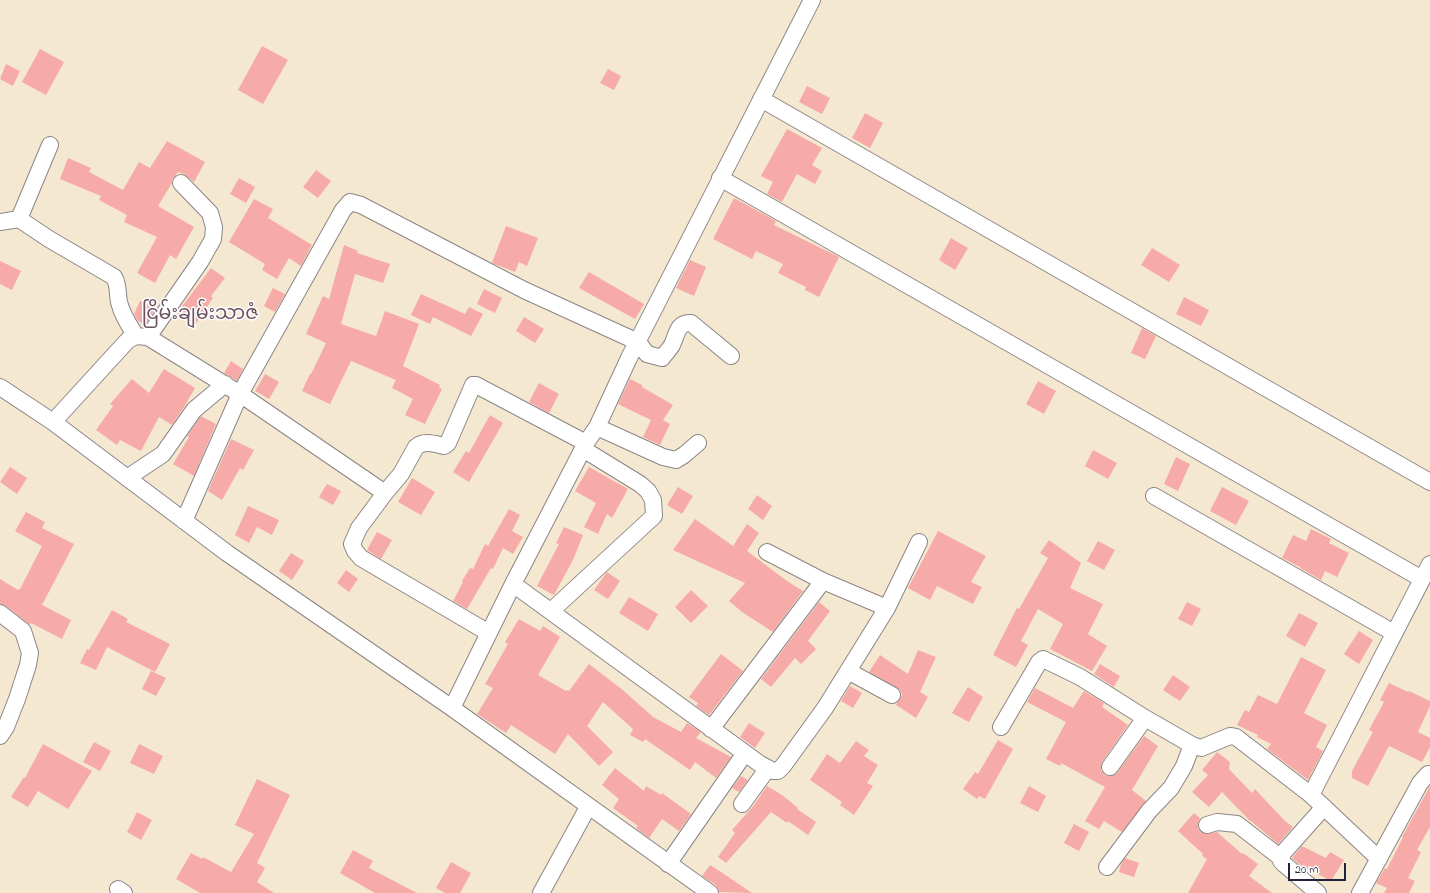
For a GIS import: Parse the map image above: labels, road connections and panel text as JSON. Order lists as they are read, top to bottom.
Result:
{
  "districts": ["ငြိမ်းချမ်းသာဇံ"],
  "scale_bar": "20 m"
}
